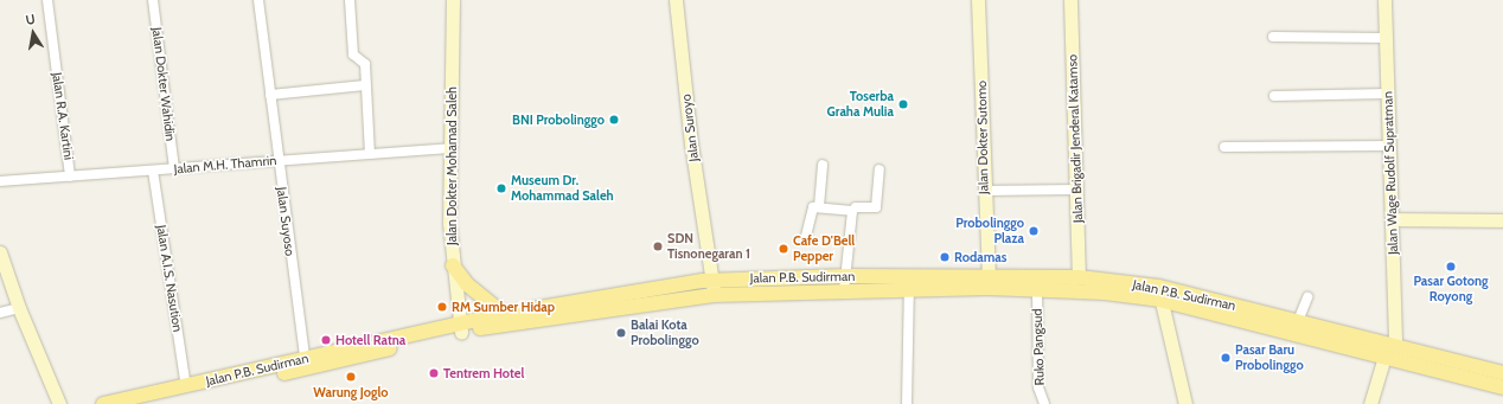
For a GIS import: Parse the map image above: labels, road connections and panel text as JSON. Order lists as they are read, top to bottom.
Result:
{
  "streets": {
    "main road": [
      "Jalan Suroyo",
      "Jalan Dokter Sutomo",
      "Jalan Brigadir Jenderal Katamso",
      "Jalan Dokter Mohamad Saleh",
      "Jalan Wage Rudolf Supratman",
      "Jalan P.B. Sudirman"
    ],
    "street": [
      "Jalan Dokter Wahidin",
      "Jalan R.A. Kartini",
      "Jalan M.H. Thamrin",
      "Jalan Suyoso",
      "Jalan A.I.S. Nasution",
      "Ruko Pangsud"
    ]
  },
  "crossings": [
    ["Jalan Dokter Wahidin", "Jalan M.H. Thamrin"],
    ["Jalan R.A. Kartini", "Jalan M.H. Thamrin"],
    ["Jalan Suroyo", "Jalan P.B. Sudirman"],
    ["Jalan Dokter Sutomo", "Jalan P.B. Sudirman"],
    ["Jalan Brigadir Jenderal Katamso", "Jalan P.B. Sudirman"],
    ["Jalan M.H. Thamrin", "Jalan Dokter Mohamad Saleh"],
    ["Jalan M.H. Thamrin", "Jalan Suyoso"],
    ["Jalan M.H. Thamrin", "Jalan A.I.S. Nasution"],
    ["Jalan Dokter Mohamad Saleh", "Jalan P.B. Sudirman"],
    ["Jalan Wage Rudolf Supratman", "Jalan P.B. Sudirman"],
    ["Jalan Suyoso", "Jalan P.B. Sudirman"],
    ["Jalan P.B. Sudirman", "Jalan A.I.S. Nasution"],
    ["Jalan P.B. Sudirman", "Ruko Pangsud"]
  ],
  "places": [
    "Toserba Graha Mulia",
    "BNI Probolinggo",
    "Museum Dr. Mohammad Saleh",
    "Probolinggo Plaza",
    "SDN Tisnonegaran 1",
    "Cafe D'Bell Pepper",
    "Rodamas",
    "Pasar Gotong Royong",
    "RM Sumber Hidap",
    "Balai Kota Probolinggo",
    "Hotell Ratna",
    "Pasar Baru Probolinggo",
    "Tentrem Hotel",
    "Warung Joglo"
  ],
  "north": "top"
}
